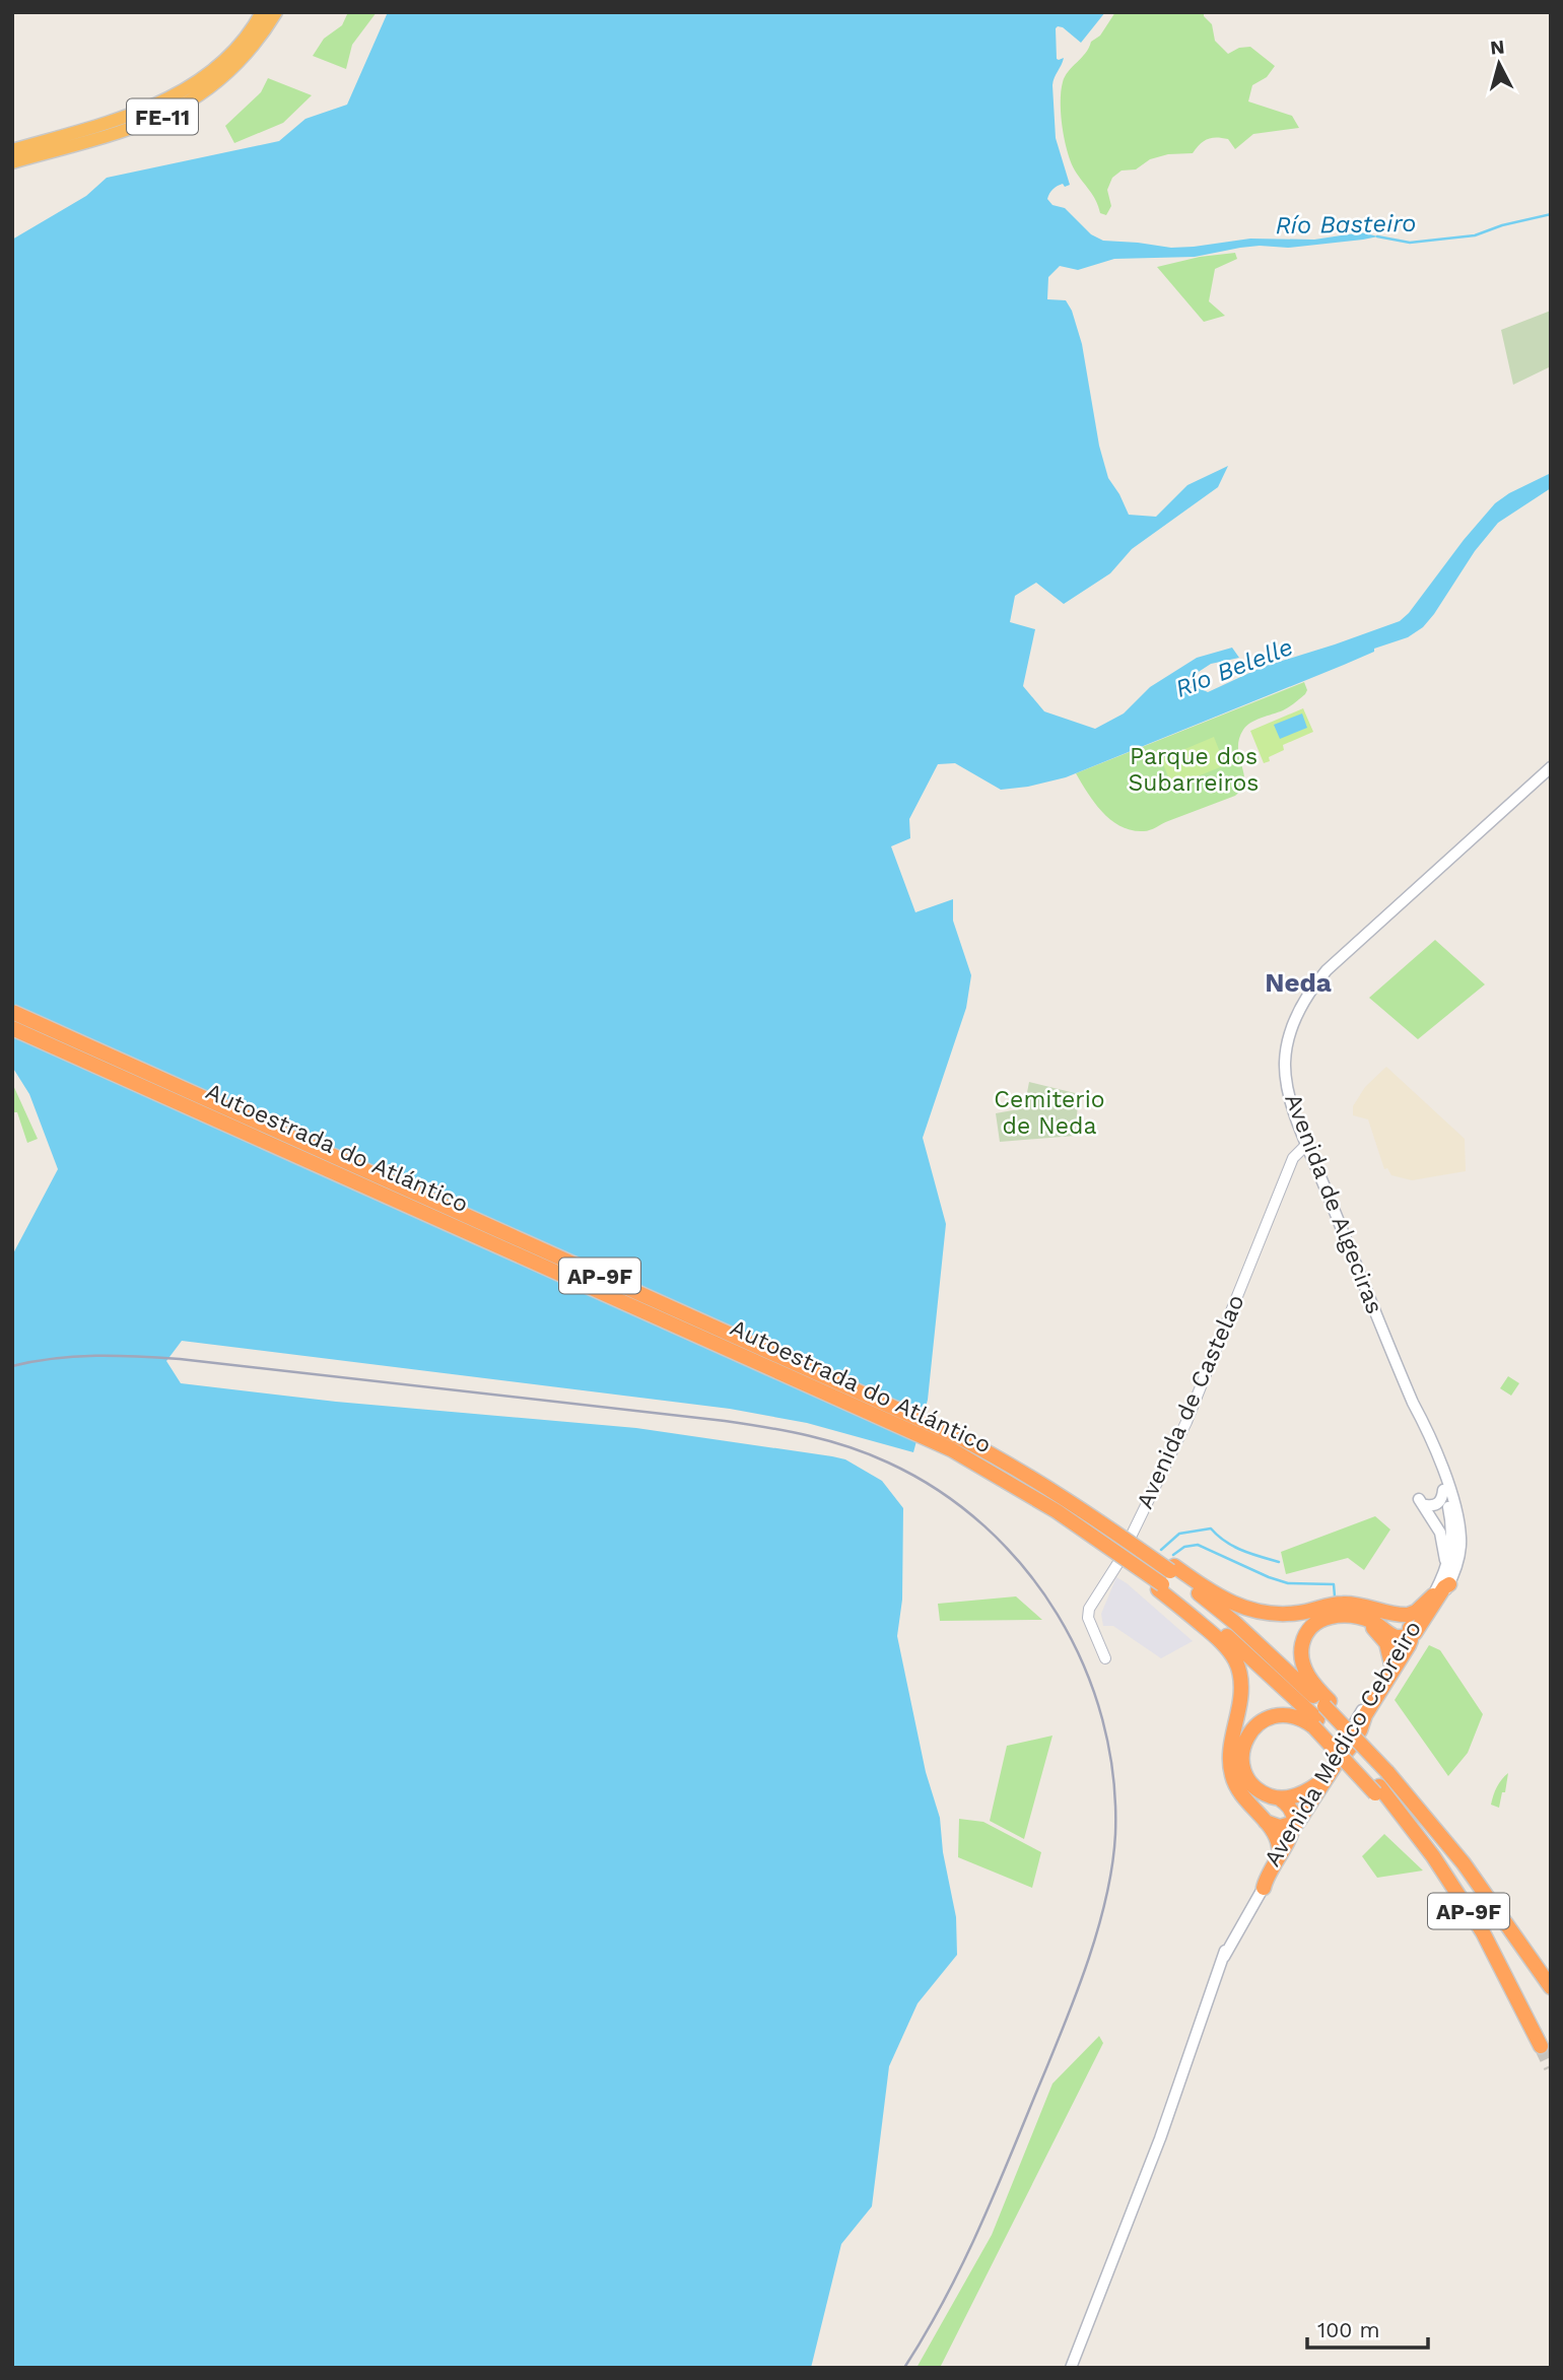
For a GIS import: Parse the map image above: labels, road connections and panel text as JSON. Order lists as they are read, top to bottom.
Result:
{
  "streets": {
    "highway": ["FE-11", "Autoestrada do Atlántico", "AP-9F"],
    "main road": ["Avenida de Algeciras", "Avenida Médico Cebreiro"],
    "street": ["Avenida de Castelao"]
  },
  "crossings": [
    ["Autoestrada do Atlántico", "AP-9F"],
    ["Avenida de Algeciras", "Avenida de Castelao"],
    ["Avenida de Algeciras", "Avenida Médico Cebreiro"]
  ],
  "districts": ["Neda"],
  "water": ["Río Basteiro", "Río Belelle"],
  "parks": ["Parque dos Subarreiros", "Cemiterio de Neda"],
  "scale_bar": "100 m",
  "north": "top"
}
